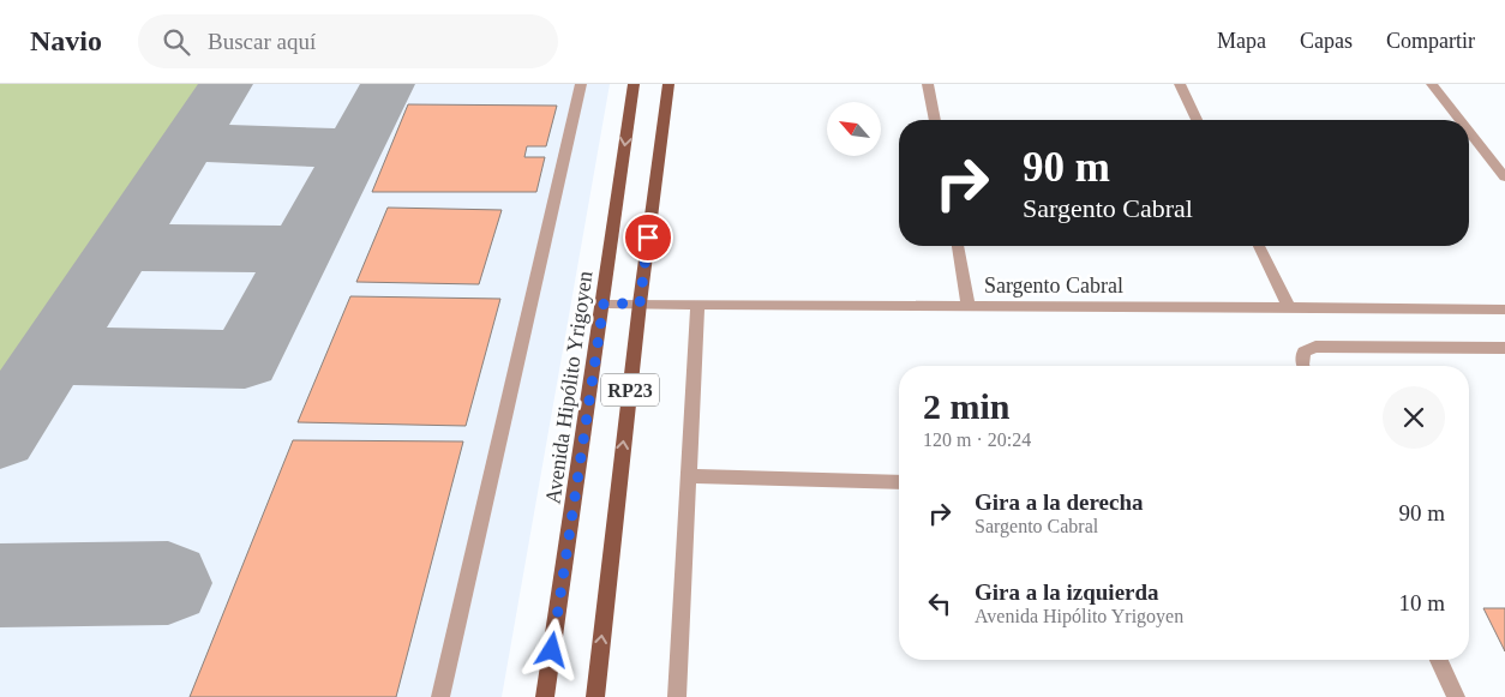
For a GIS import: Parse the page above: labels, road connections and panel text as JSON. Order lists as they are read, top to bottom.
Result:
{
  "streets": {
    "main road": ["Avenida Hipólito Yrigoyen", "RP23"],
    "street": ["Sargento Cabral"]
  },
  "crossings": [
    ["Sargento Cabral", "Avenida Hipólito Yrigoyen"],
    ["Sargento Cabral", "RP23"]
  ],
  "north": "top left",
  "page": {
    "header": "Navio",
    "search": "Buscar aquí",
    "nav": ["Mapa", "Capas", "Compartir"],
    "turn": ["90 m", "Sargento Cabral"],
    "heading": ["2 min", "120 m · 20:24"],
    "list": [
      {
        "name": "Gira a la derecha",
        "note": "Sargento Cabral",
        "value": "90 m"
      },
      {
        "name": "Gira a la izquierda",
        "note": "Avenida Hipólito Yrigoyen",
        "value": "10 m"
      }
    ]
  }
}
